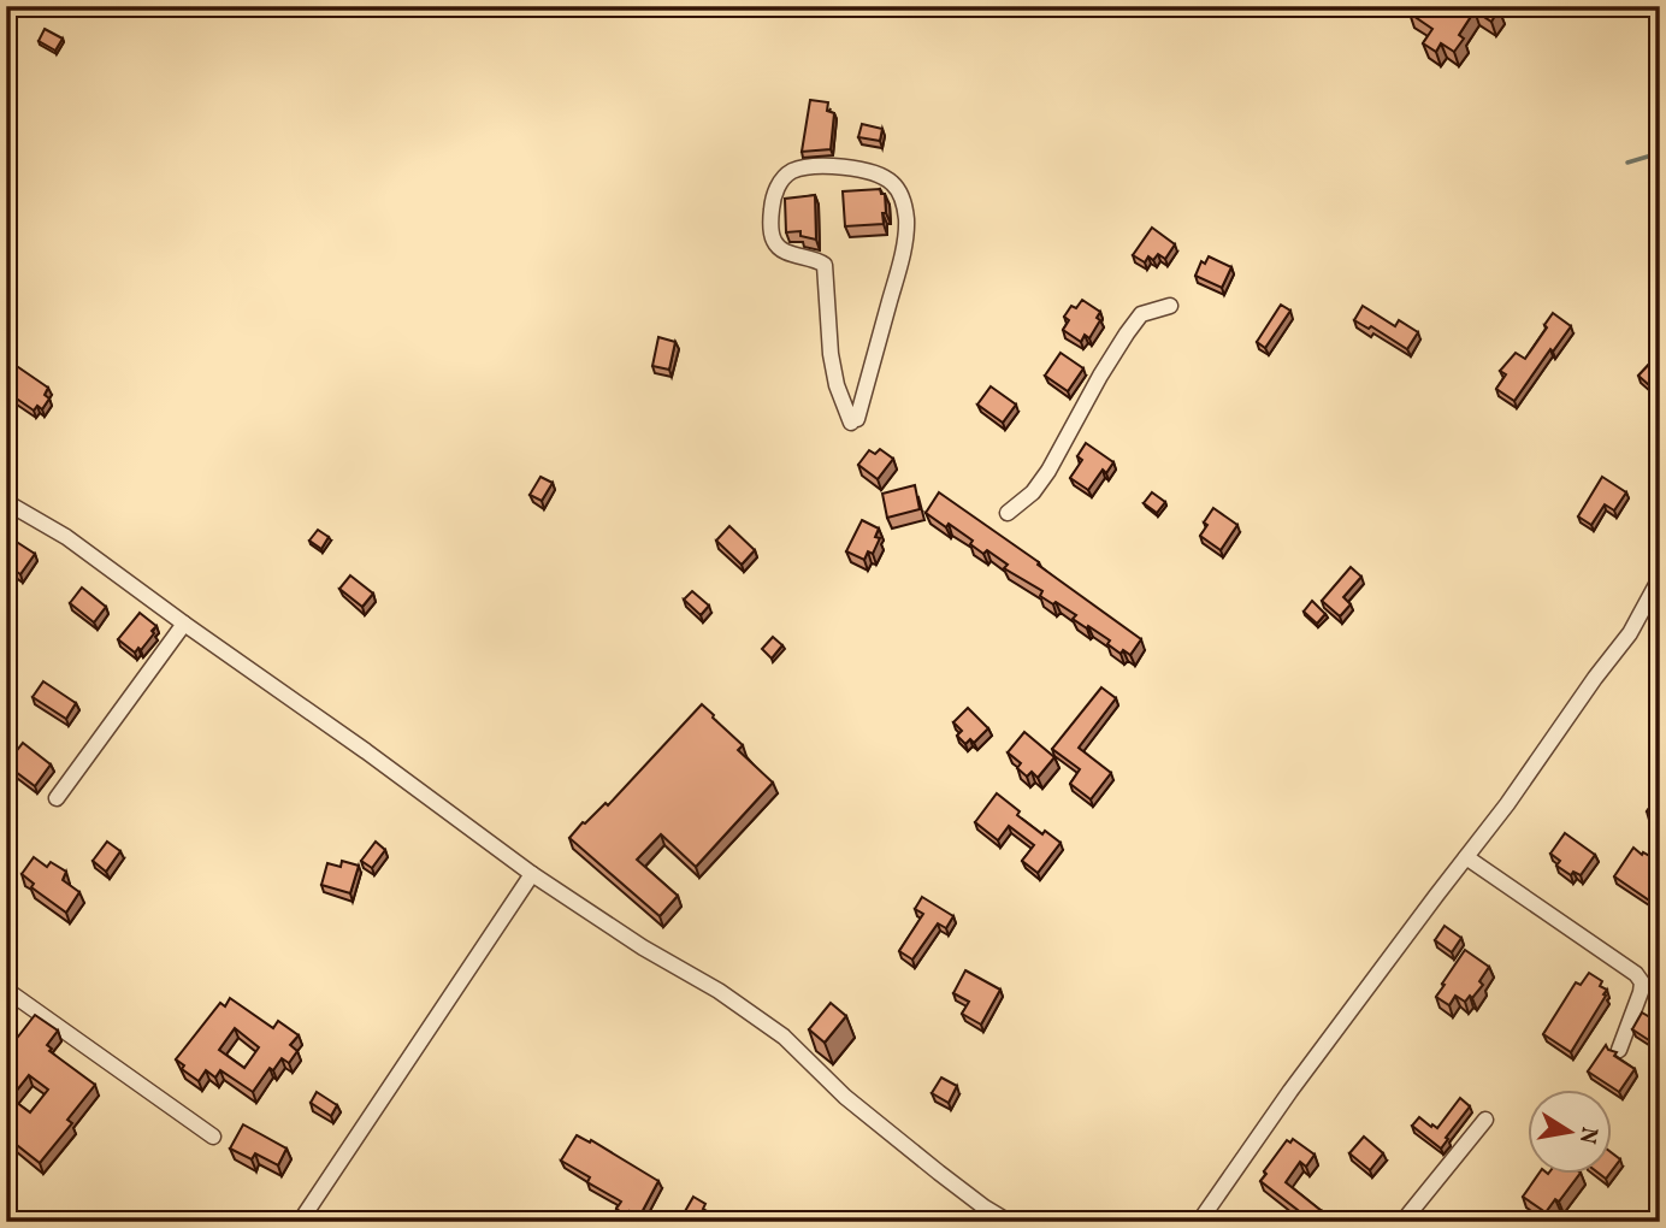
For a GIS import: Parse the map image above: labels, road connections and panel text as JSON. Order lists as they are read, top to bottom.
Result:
{
  "north": "right"
}
